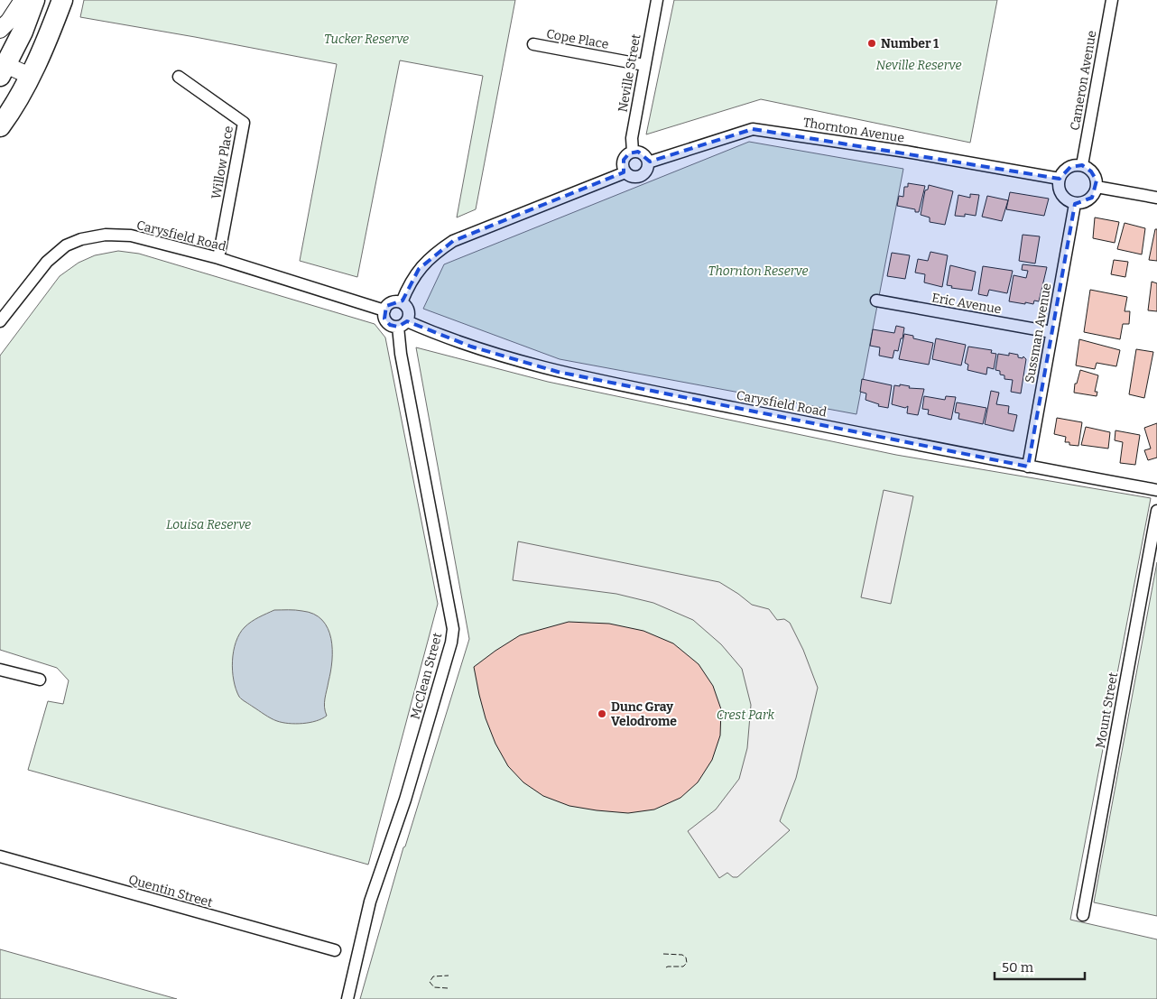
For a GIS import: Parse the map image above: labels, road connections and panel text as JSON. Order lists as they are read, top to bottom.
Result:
{
  "streets": {
    "street": [
      "Cope Place",
      "Neville Street",
      "Cameron Avenue",
      "Thornton Avenue",
      "Willow Place",
      "Carysfield Road",
      "Eric Avenue",
      "Sussman Avenue",
      "McClean Street",
      "Mount Street",
      "Quentin Street"
    ]
  },
  "crossings": [
    ["Cope Place", "Neville Street"],
    ["Neville Street", "Thornton Avenue"],
    ["Cameron Avenue", "Thornton Avenue"],
    ["Cameron Avenue", "Sussman Avenue"],
    ["Thornton Avenue", "Carysfield Road"],
    ["Thornton Avenue", "Sussman Avenue"],
    ["Thornton Avenue", "McClean Street"],
    ["Willow Place", "Carysfield Road"],
    ["Carysfield Road", "Sussman Avenue"],
    ["Carysfield Road", "McClean Street"],
    ["Eric Avenue", "Sussman Avenue"]
  ],
  "parks": [
    "Tucker Reserve",
    "Neville Reserve",
    "Thornton Reserve",
    "Louisa Reserve",
    "Crest Park"
  ],
  "places": ["Number 1", "Dunc Gray Velodrome"],
  "scale_bar": "50 m"
}
